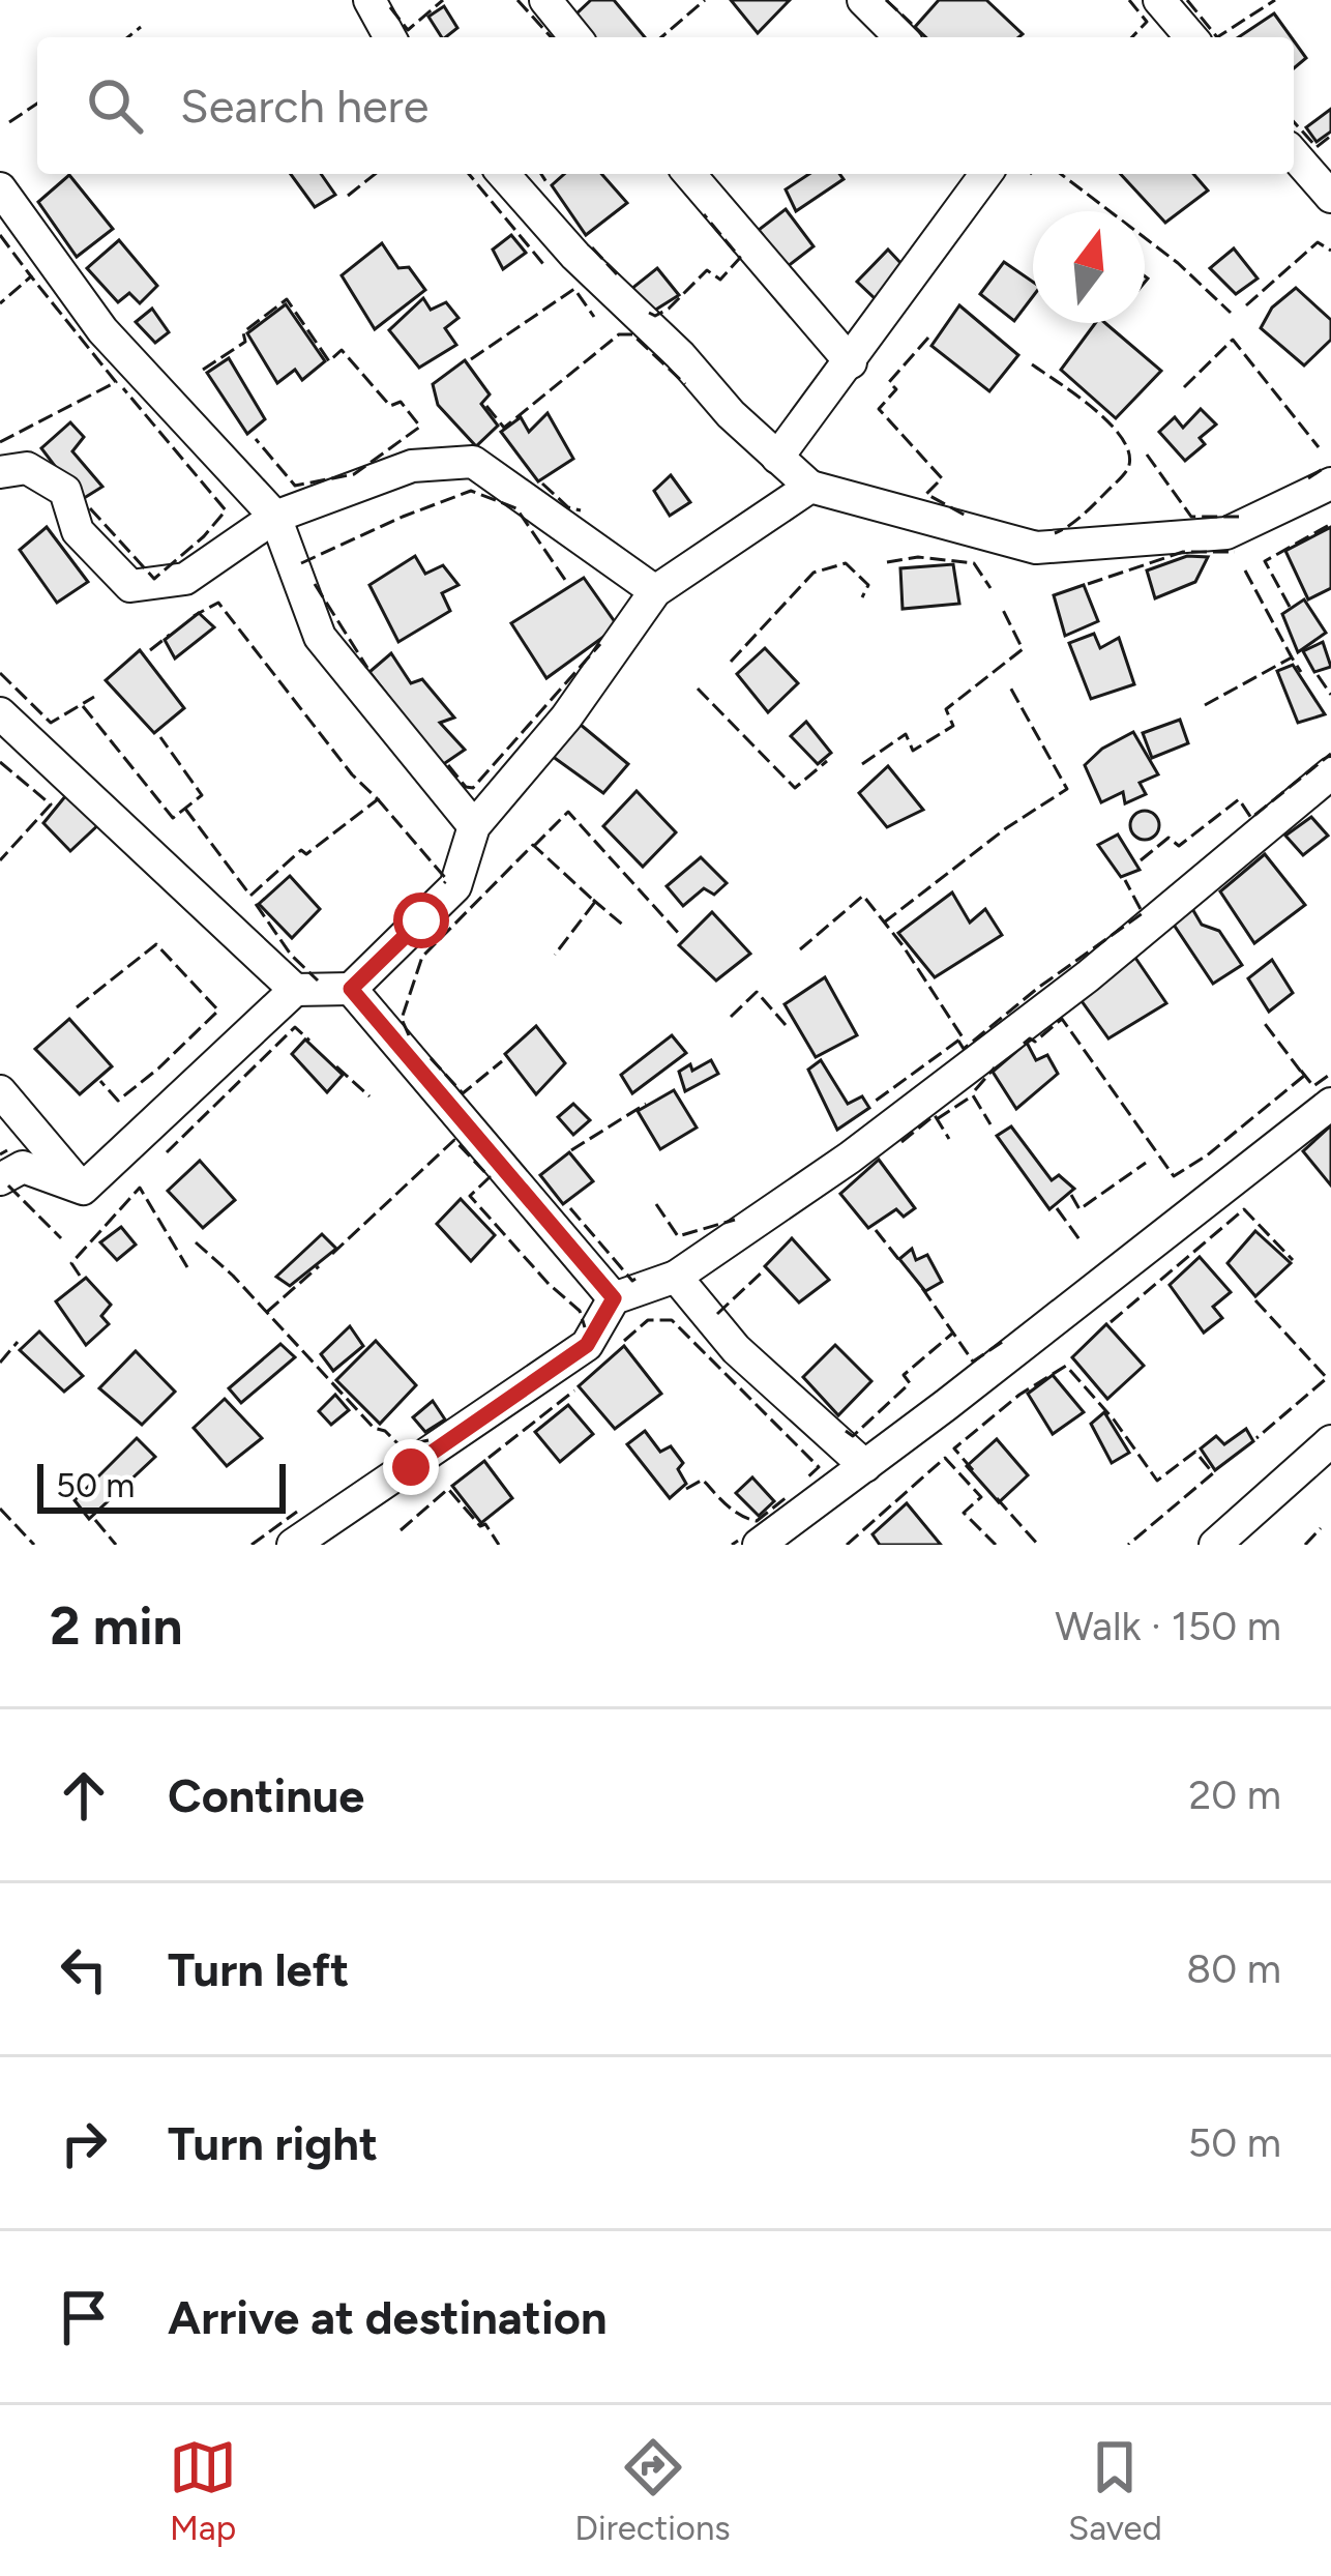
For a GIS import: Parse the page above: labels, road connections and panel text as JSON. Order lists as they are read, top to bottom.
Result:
{
  "scale_bar": "50 m",
  "north": "top",
  "page": {
    "search": "Search here",
    "scale": "50 m",
    "heading": ["2 min", "Walk · 150 m"],
    "list": [
      ["Continue", "20 m"],
      ["Turn left", "80 m"],
      ["Turn right", "50 m"],
      "Arrive at destination"
    ],
    "nav": ["Map", "Directions", "Saved"]
  }
}
